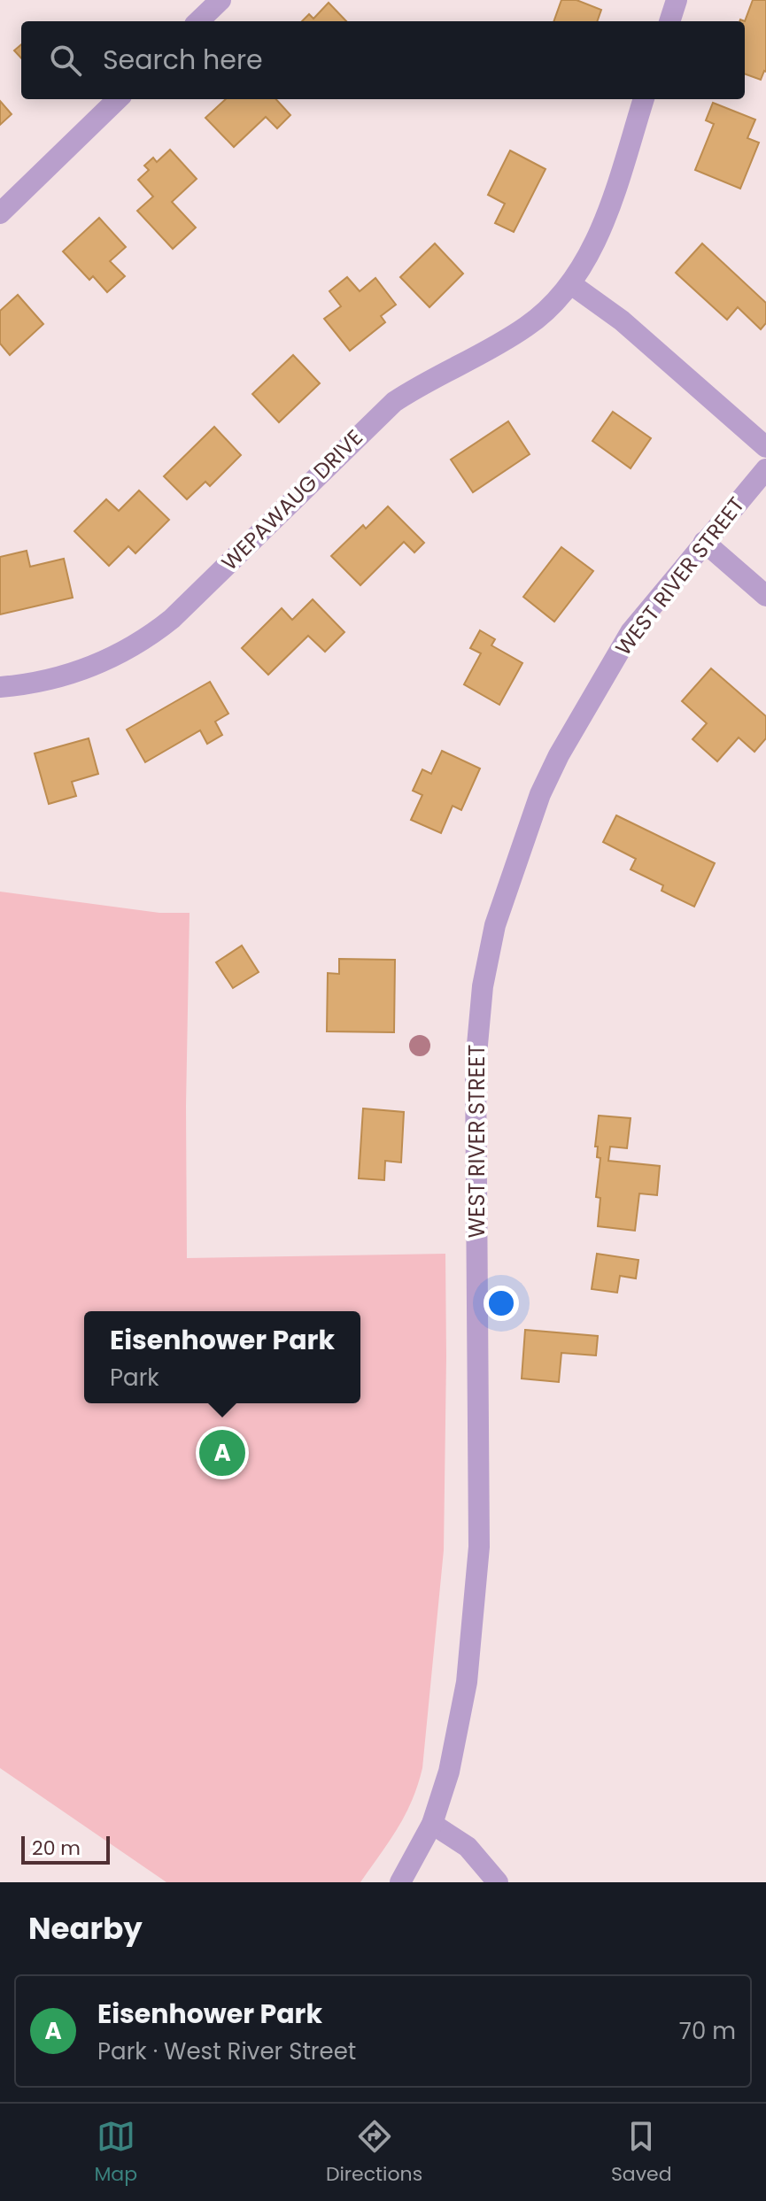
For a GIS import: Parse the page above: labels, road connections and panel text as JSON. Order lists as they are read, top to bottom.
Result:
{
  "streets": {
    "street": ["WEPAWAUG DRIVE", "WEST RIVER STREET"]
  },
  "scale_bar": "20 m",
  "page": {
    "search": "Search here",
    "popup": ["Eisenhower Park", "Park"],
    "pins": "A",
    "scale": "20 m",
    "heading": "Nearby",
    "list": [
      {
        "mark": "A",
        "name": "Eisenhower Park",
        "note": "Park · West River Street",
        "value": "70 m"
      }
    ],
    "nav": ["Map", "Directions", "Saved"]
  }
}
